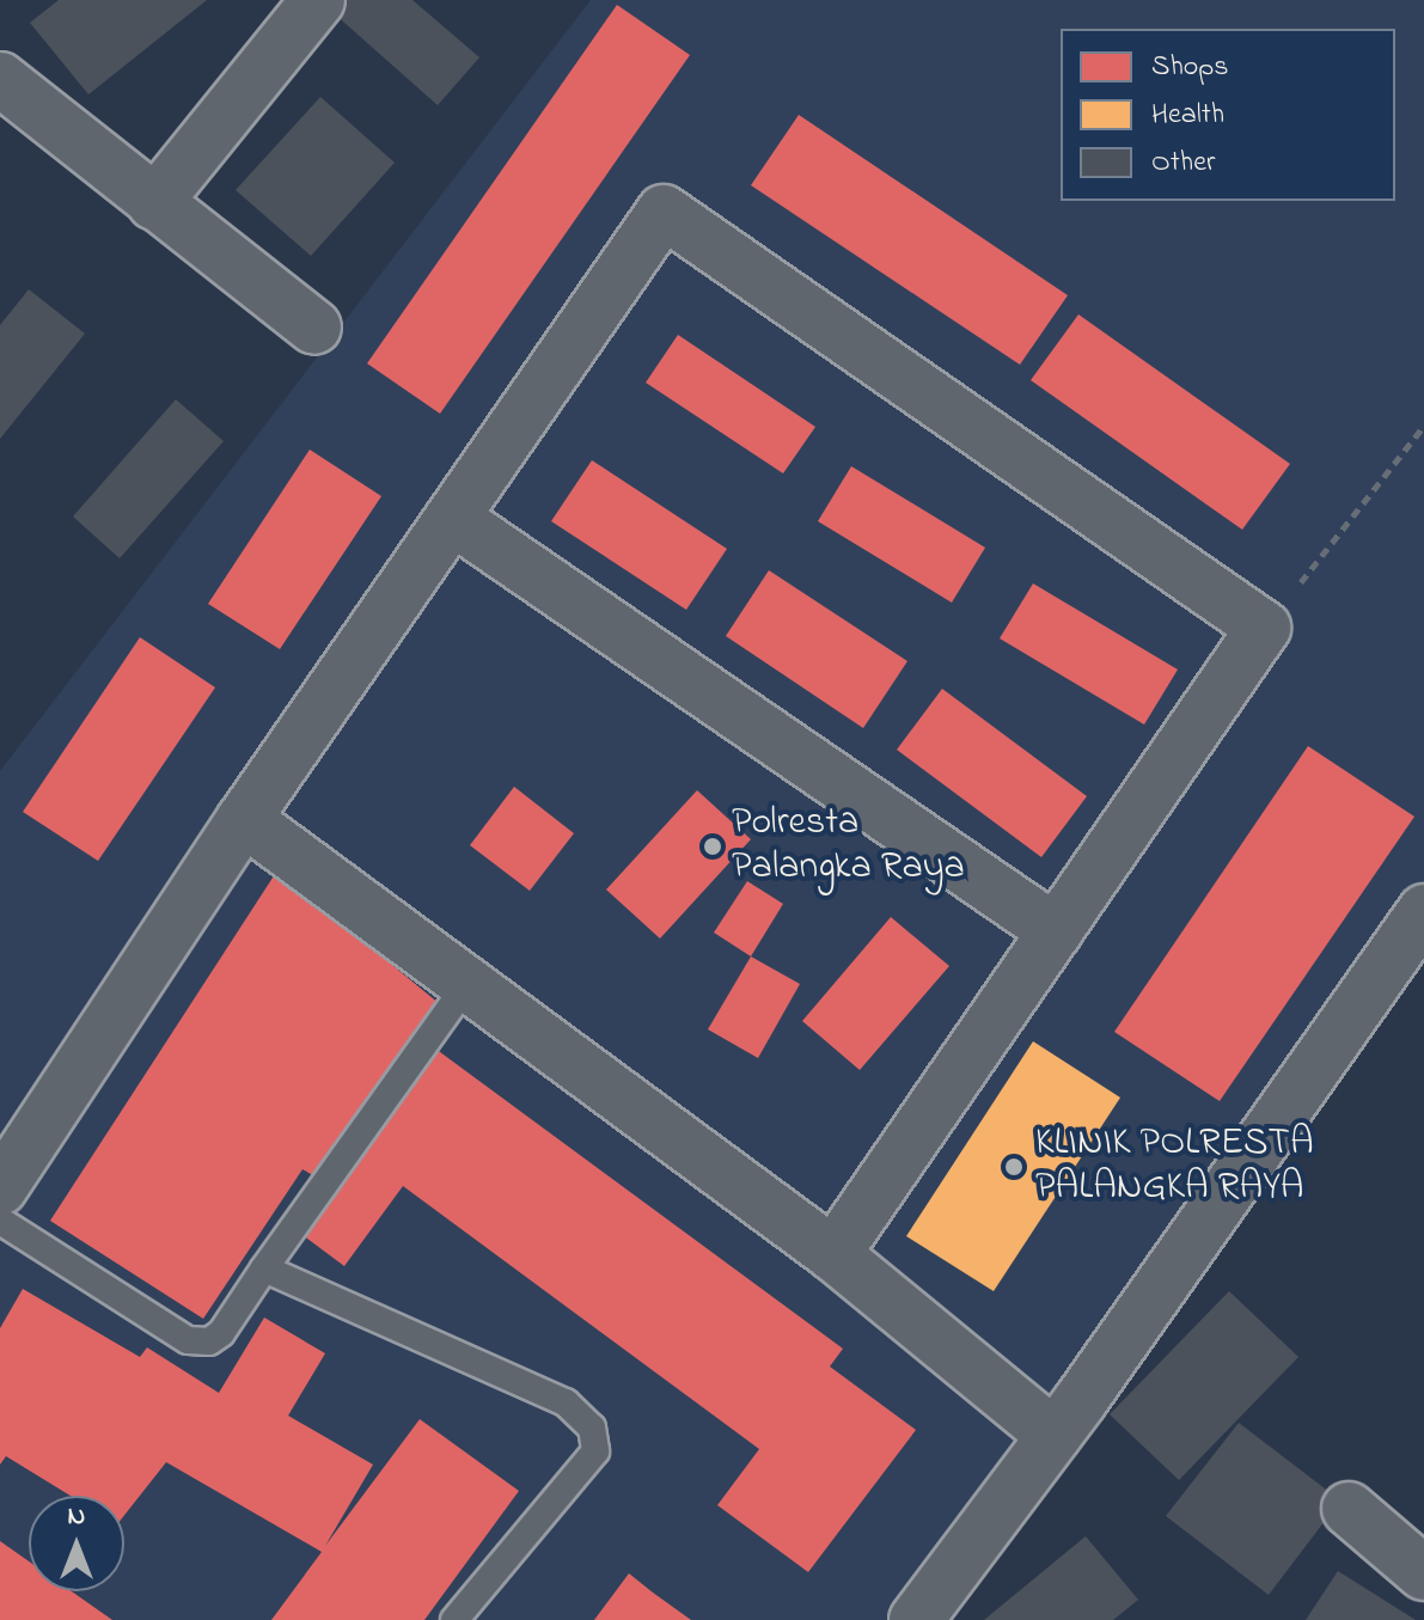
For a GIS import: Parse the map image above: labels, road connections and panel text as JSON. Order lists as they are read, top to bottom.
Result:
{
  "places": ["Polresta Palangka Raya", "KLINIK POLRESTA PALANGKA RAYA"],
  "legend": ["Shops", "Health", "Other"],
  "north": "top"
}
